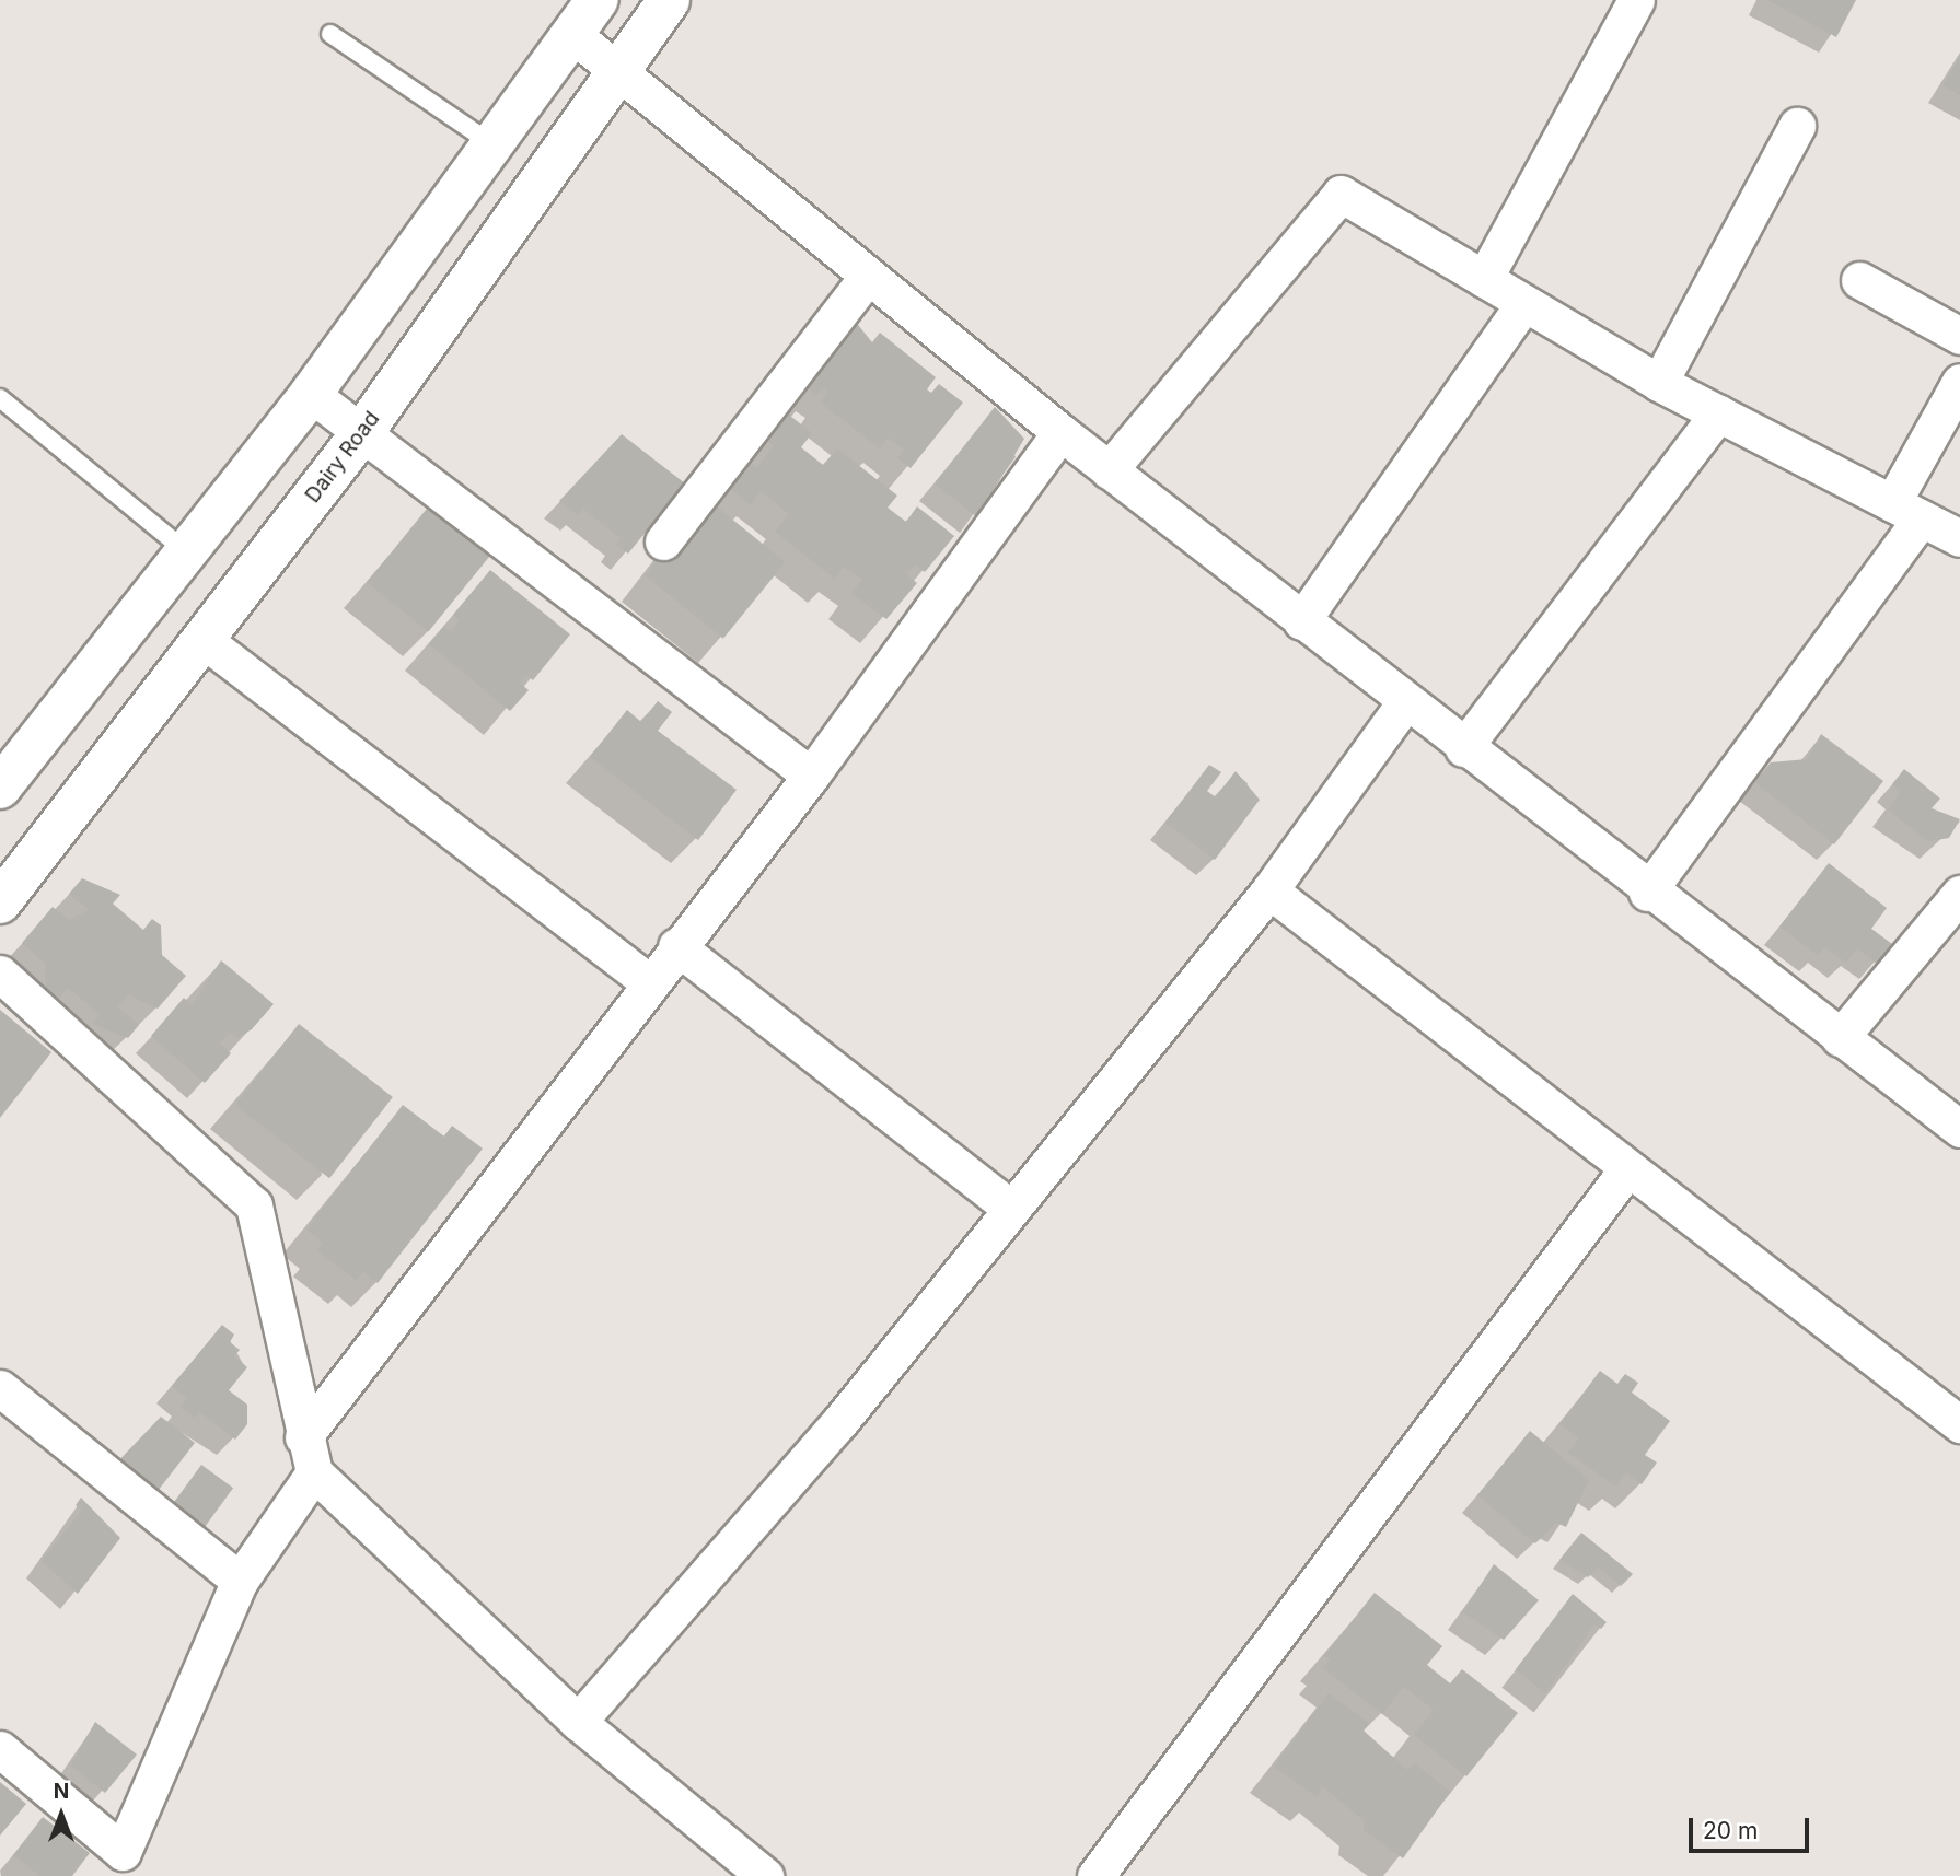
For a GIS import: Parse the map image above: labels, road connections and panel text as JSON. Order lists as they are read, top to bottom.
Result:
{
  "streets": {
    "main road": ["Dairy Road"]
  },
  "scale_bar": "20 m",
  "north": "top"
}
